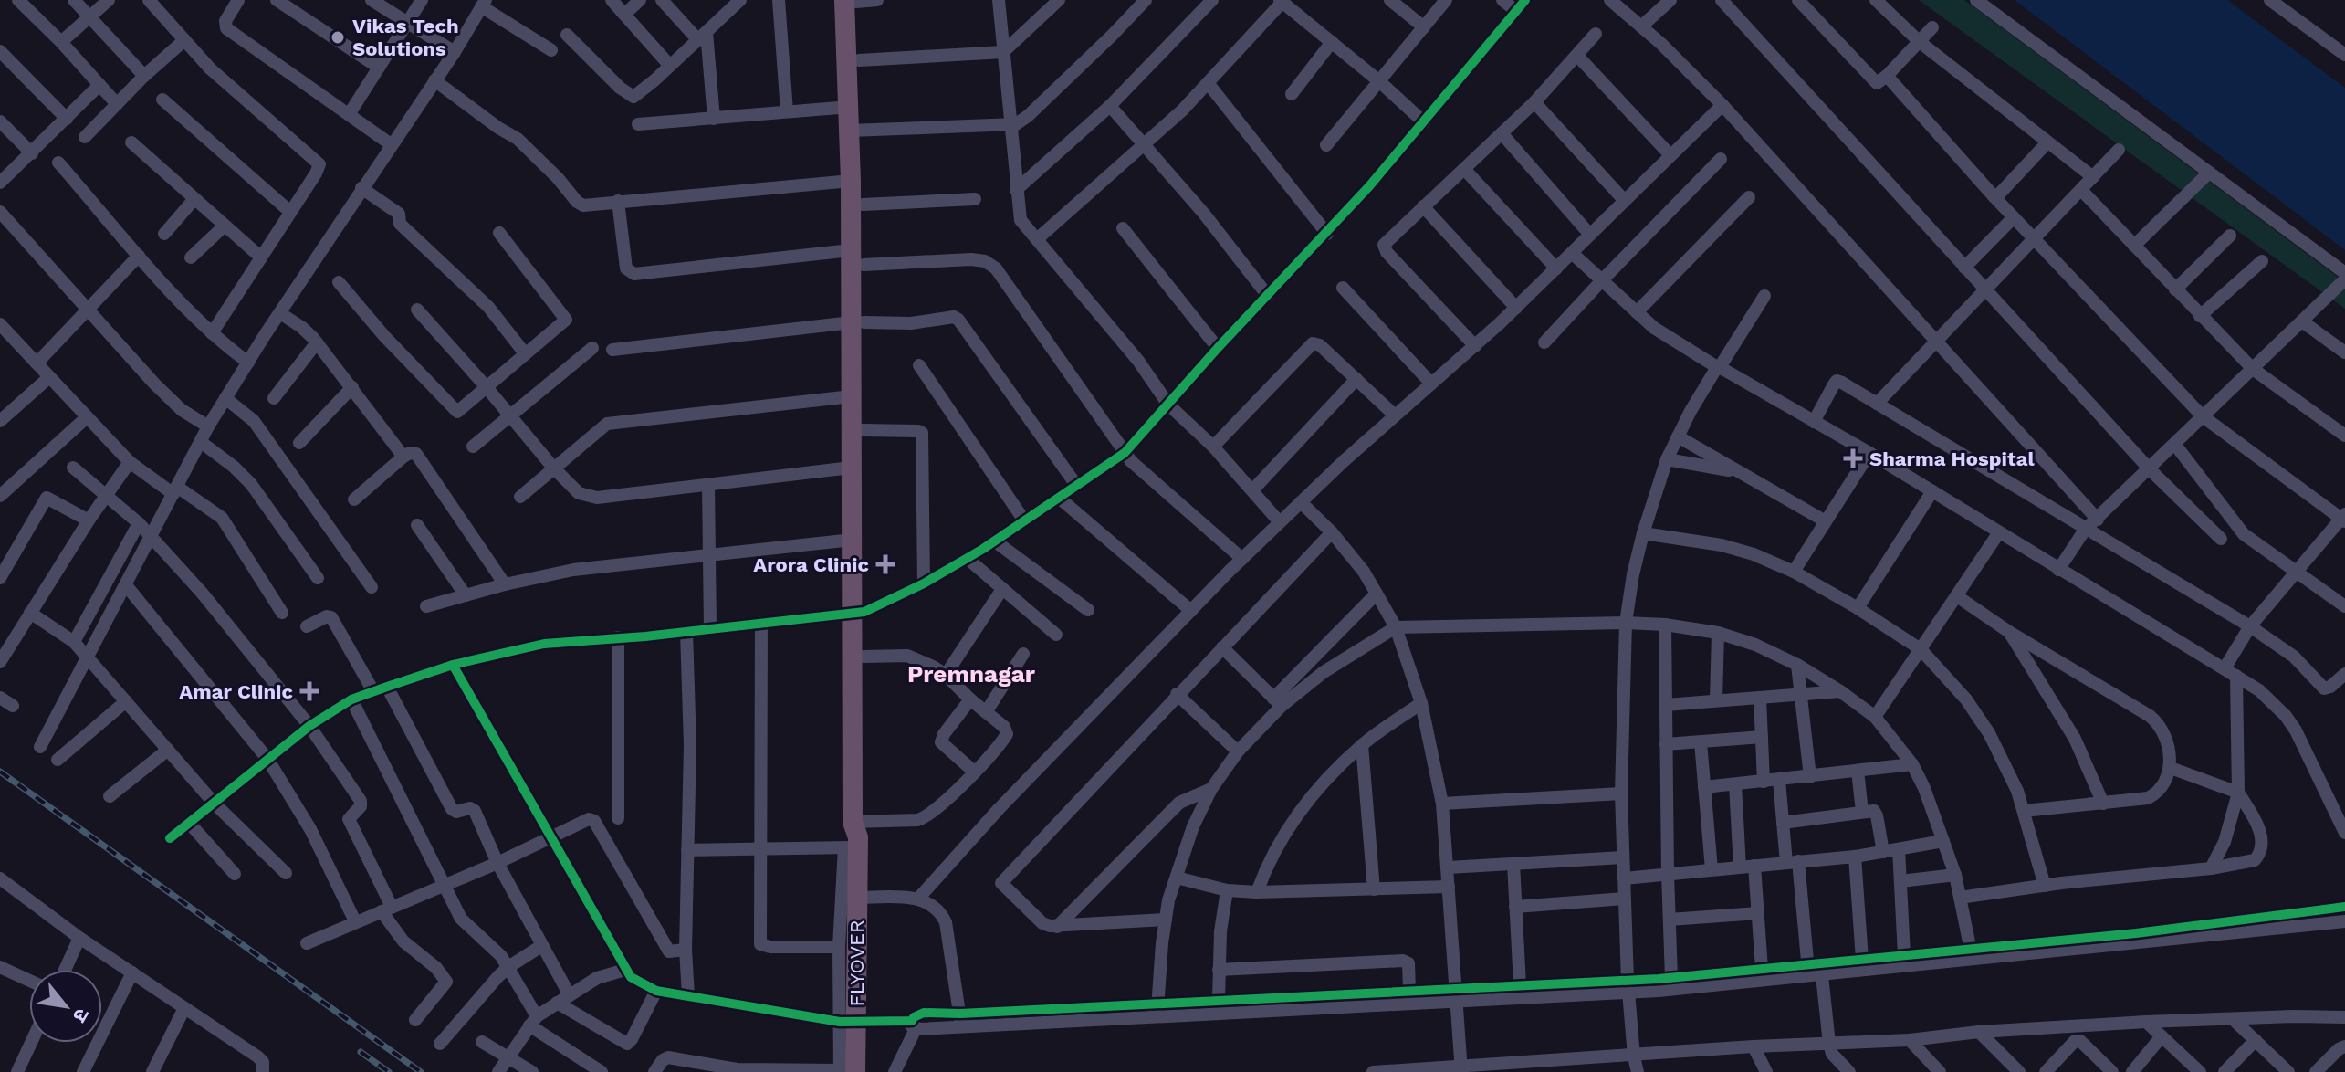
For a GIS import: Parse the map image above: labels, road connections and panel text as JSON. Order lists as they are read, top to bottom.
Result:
{
  "streets": {
    "highway": ["FLYOVER"]
  },
  "districts": ["Premnagar"],
  "places": {
    "other": ["Vikas Tech Solutions"],
    "health": ["Sharma Hospital", "Arora Clinic", "Amar Clinic"]
  },
  "north": "bottom right"
}
